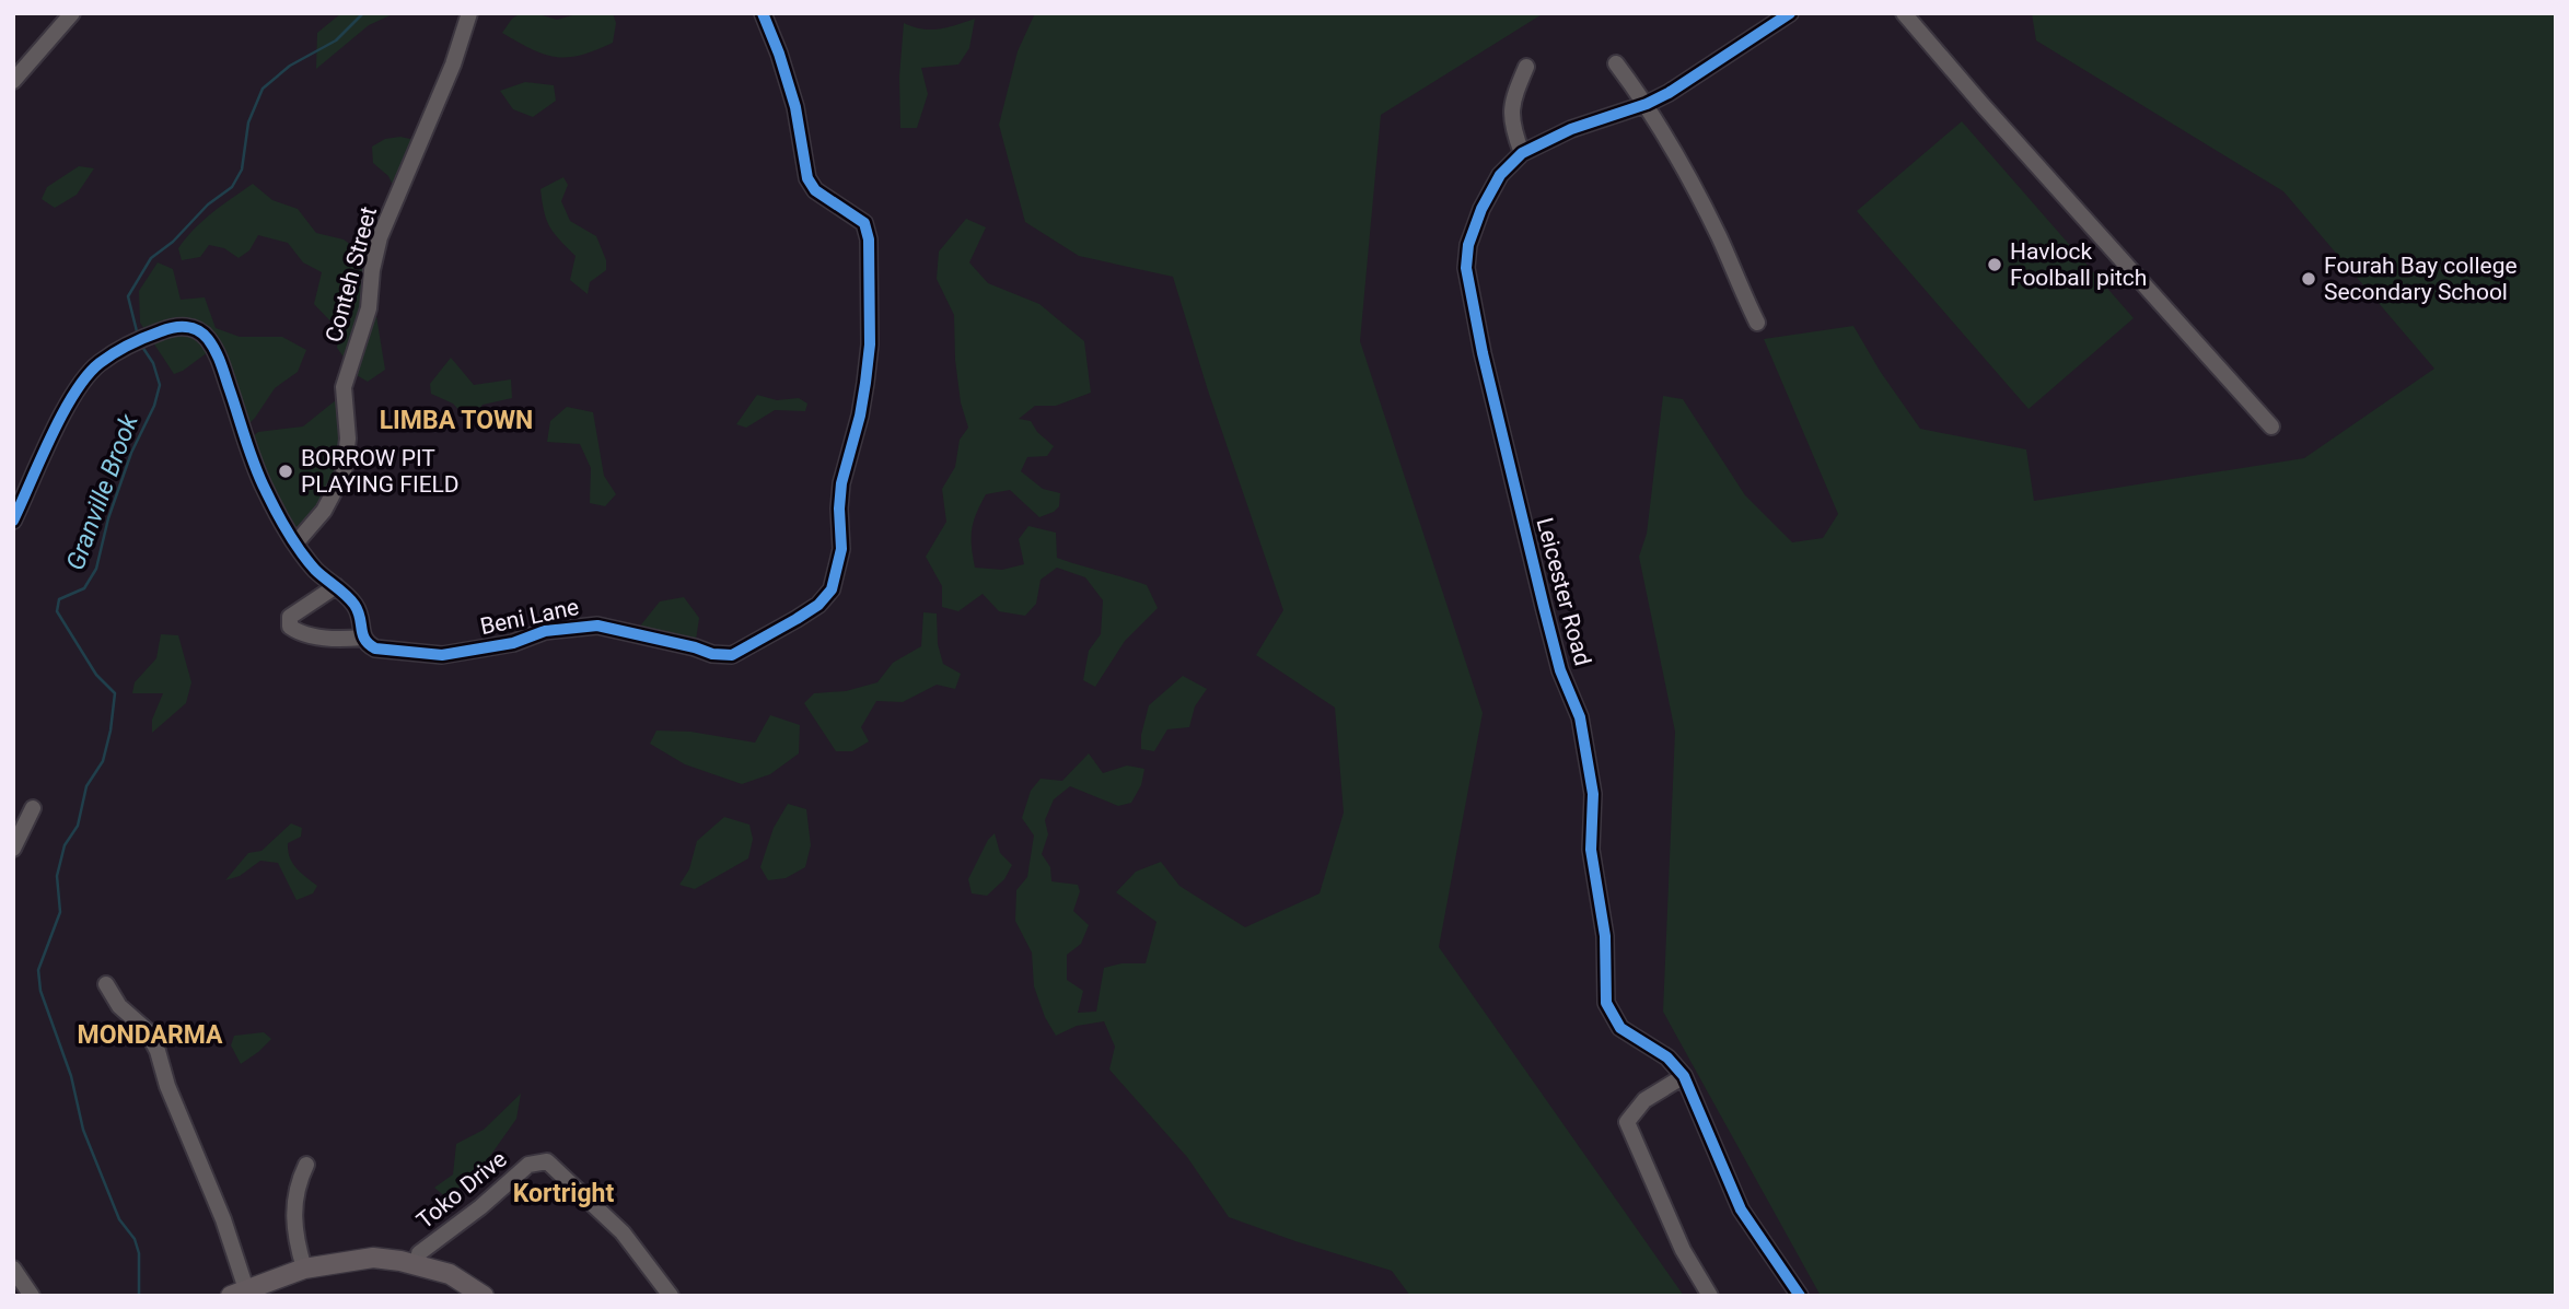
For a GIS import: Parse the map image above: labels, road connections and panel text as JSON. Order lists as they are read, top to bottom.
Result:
{
  "streets": {
    "street": [
      "Conteh Street",
      "Leicester Road",
      "Beni Lane",
      "Toko Drive"
    ]
  },
  "districts": ["LIMBA TOWN", "MONDARMA", "Kortright"],
  "water": ["Granville Brook"],
  "places": ["Havlock Foolball pitch", "Fourah Bay college Secondary School", "BORROW PIT PLAYING FIELD"]
}
